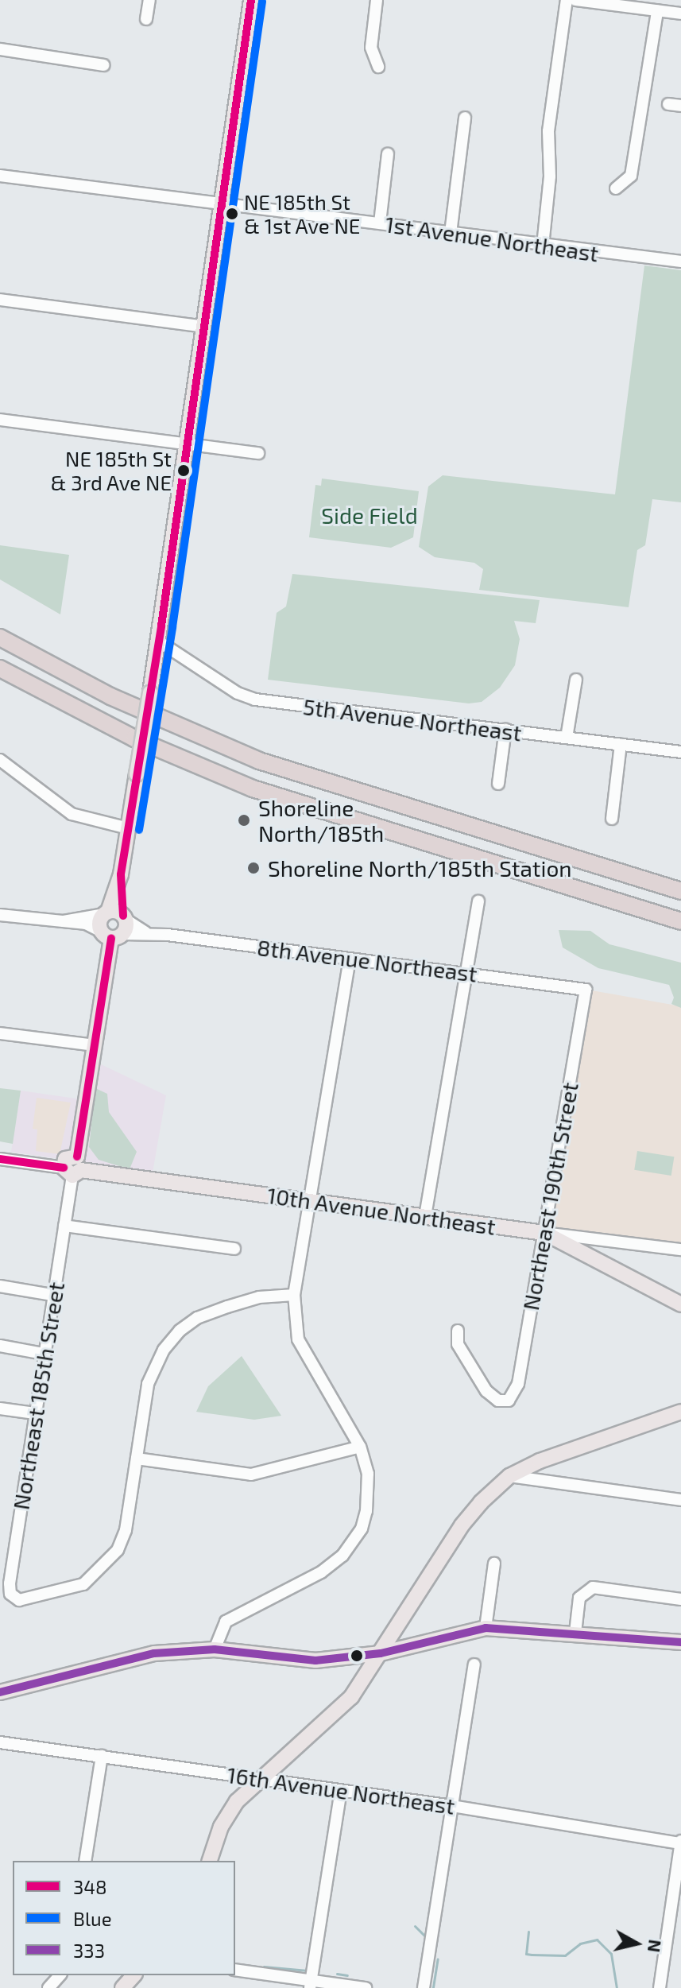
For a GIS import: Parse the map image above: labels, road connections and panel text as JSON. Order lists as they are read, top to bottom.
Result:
{
  "streets": {
    "main road": ["10th Avenue Northeast", "Northeast 185th Street"],
    "street": [
      "1st Avenue Northeast",
      "5th Avenue Northeast",
      "8th Avenue Northeast",
      "Northeast 190th Street",
      "16th Avenue Northeast"
    ]
  },
  "crossings": [
    ["8th Avenue Northeast", "Northeast 190th Street"],
    ["8th Avenue Northeast", "Northeast 185th Street"],
    ["Northeast 190th Street", "10th Avenue Northeast"],
    ["10th Avenue Northeast", "Northeast 185th Street"]
  ],
  "parks": ["Side Field"],
  "places": [
    "NE 185th St & 1st Ave NE",
    "NE 185th St & 3rd Ave NE",
    "Shoreline North/185th",
    "Shoreline North/185th Station"
  ],
  "lines": ["transit line 348", "transit line Blue", "transit line 333"],
  "legend": ["348", "Blue", "333"],
  "north": "right"
}
